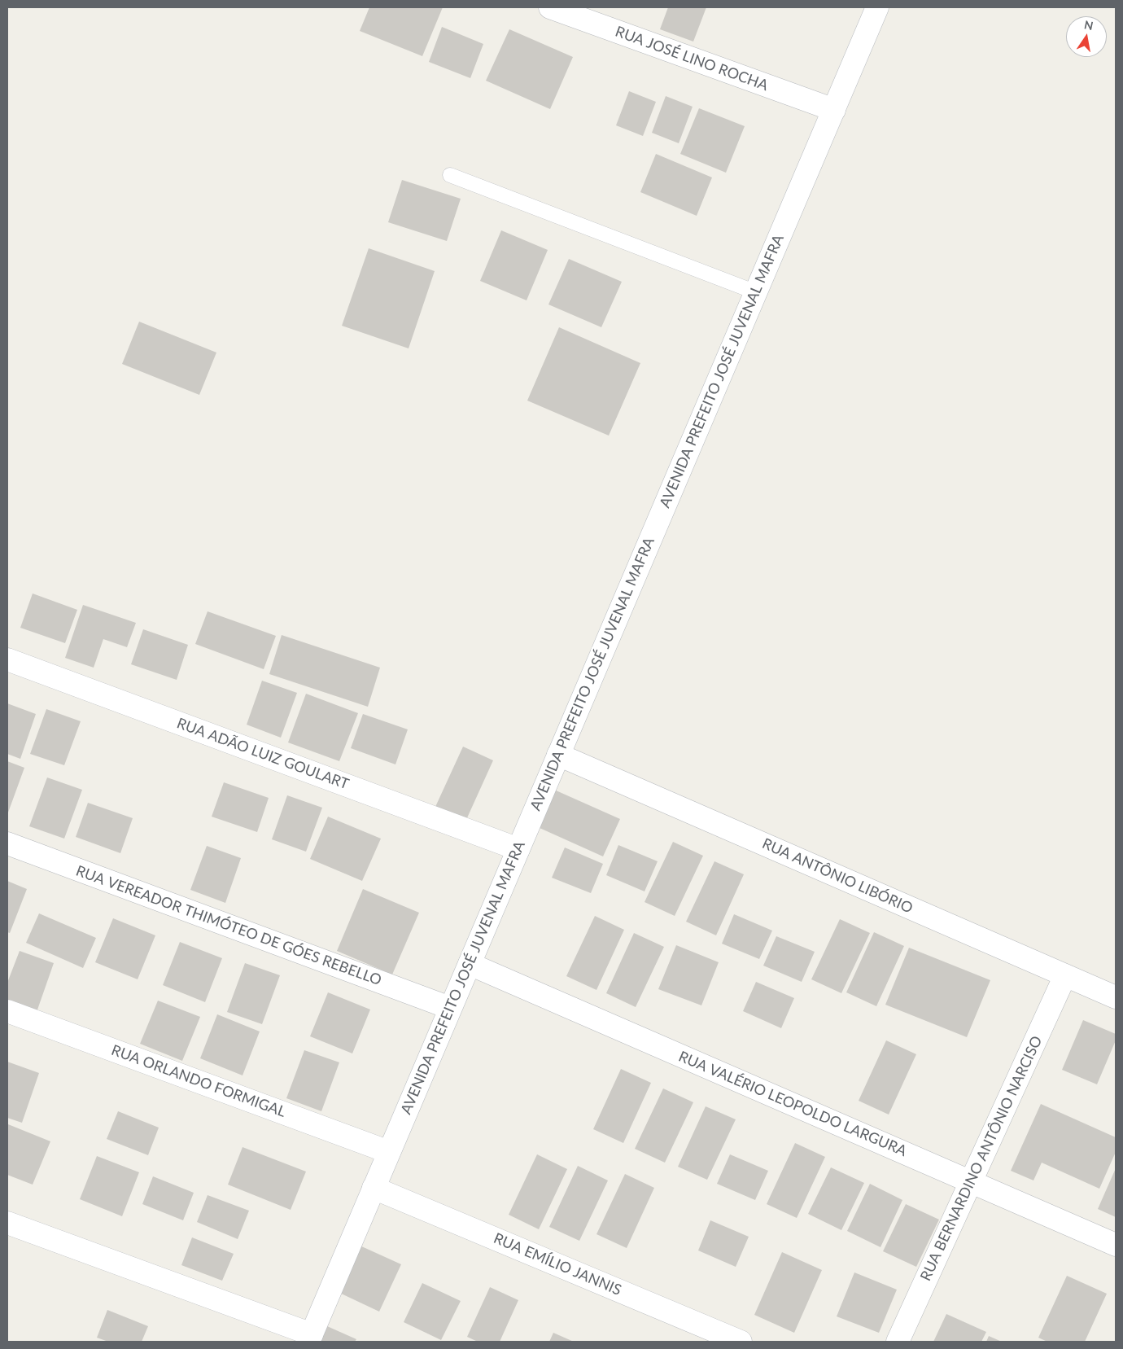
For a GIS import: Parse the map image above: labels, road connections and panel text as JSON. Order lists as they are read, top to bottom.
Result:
{
  "streets": {
    "street": [
      "RUA JOSÉ LINO ROCHA",
      "AVENIDA PREFEITO JOSÉ JUVENAL MAFRA",
      "RUA ADÃO LUIZ GOULART",
      "RUA ANTÔNIO LIBÓRIO",
      "RUA VEREADOR THIMÓTEO DE GÓES REBELLO",
      "RUA ORLANDO FORMIGAL",
      "RUA VALÉRIO LEOPOLDO LARGURA",
      "RUA BERNARDINO ANTÔNIO NARCISO",
      "RUA EMÍLIO JANNIS"
    ]
  },
  "crossings": [
    ["RUA JOSÉ LINO ROCHA", "AVENIDA PREFEITO JOSÉ JUVENAL MAFRA"],
    ["AVENIDA PREFEITO JOSÉ JUVENAL MAFRA", "RUA ADÃO LUIZ GOULART"],
    ["AVENIDA PREFEITO JOSÉ JUVENAL MAFRA", "RUA ANTÔNIO LIBÓRIO"],
    ["AVENIDA PREFEITO JOSÉ JUVENAL MAFRA", "RUA VEREADOR THIMÓTEO DE GÓES REBELLO"],
    ["AVENIDA PREFEITO JOSÉ JUVENAL MAFRA", "RUA ORLANDO FORMIGAL"],
    ["AVENIDA PREFEITO JOSÉ JUVENAL MAFRA", "RUA VALÉRIO LEOPOLDO LARGURA"],
    ["AVENIDA PREFEITO JOSÉ JUVENAL MAFRA", "RUA EMÍLIO JANNIS"],
    ["RUA ANTÔNIO LIBÓRIO", "RUA BERNARDINO ANTÔNIO NARCISO"],
    ["RUA VALÉRIO LEOPOLDO LARGURA", "RUA BERNARDINO ANTÔNIO NARCISO"]
  ],
  "north": "top"
}
